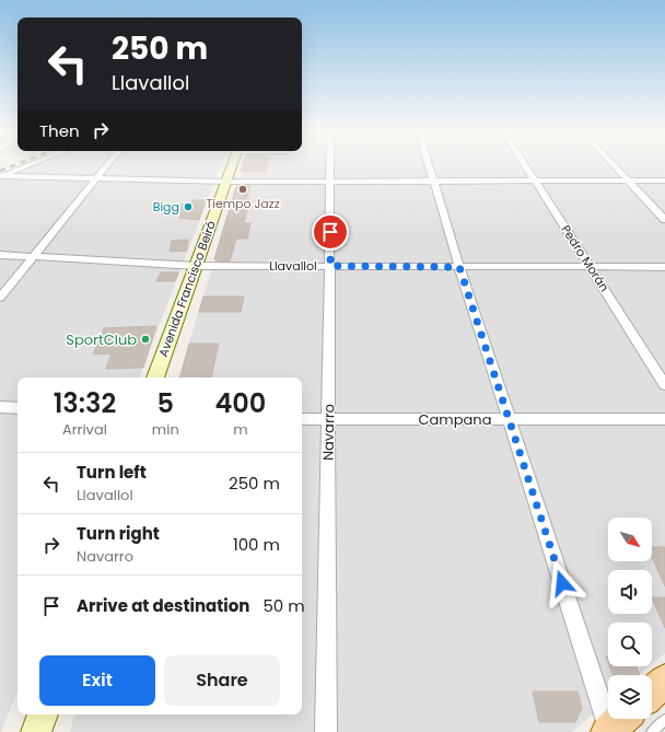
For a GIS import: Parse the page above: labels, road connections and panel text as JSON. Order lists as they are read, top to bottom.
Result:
{
  "streets": {
    "main road": ["Avenida Francisco Beiró"],
    "street": [
      "Pedro Morán",
      "Llavallol",
      "Campana",
      "Navarro"
    ]
  },
  "crossings": [
    ["Pedro Morán", "Llavallol"],
    ["Llavallol", "Avenida Francisco Beiró"],
    ["Llavallol", "Navarro"],
    ["Campana", "Navarro"]
  ],
  "places": ["Tiempo Jazz", "Bigg", "SportClub"],
  "north": "bottom right",
  "page": {
    "turn": ["250 m", "Llavallol"],
    "then": "Then",
    "eta": [
      "13:32",
      "Arrival",
      "5",
      "min",
      "400",
      "m"
    ],
    "list": [
      {
        "name": "Turn left",
        "note": "Llavallol",
        "value": "250 m"
      },
      {
        "name": "Turn right",
        "note": "Navarro",
        "value": "100 m"
      },
      {
        "name": "Arrive at destination",
        "value": "50 m"
      }
    ],
    "buttons": ["Exit", "Share"]
  }
}
